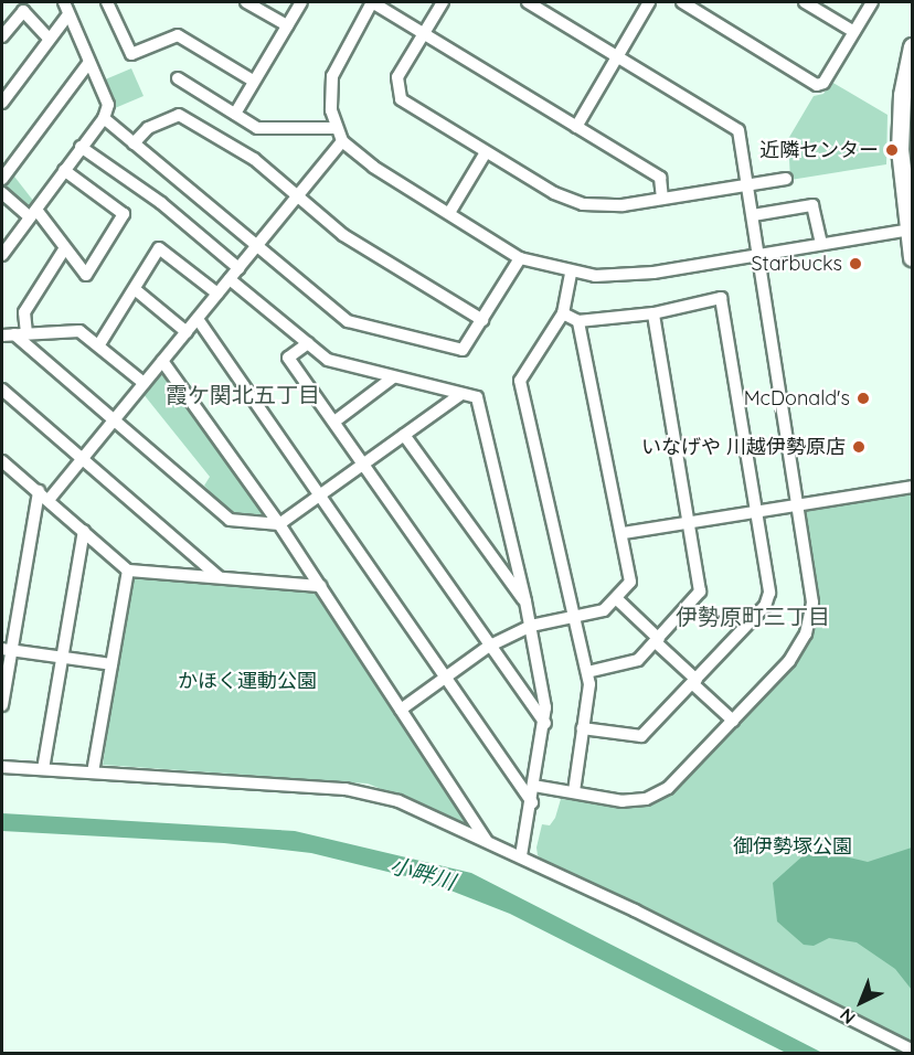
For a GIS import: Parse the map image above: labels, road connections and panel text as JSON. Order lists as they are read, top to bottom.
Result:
{
  "districts": ["霞ケ関北五丁目", "伊勢原町三丁目"],
  "water": ["小畔川"],
  "parks": ["かほく運動公園", "御伊勢塚公園"],
  "places": [
    "近隣センター",
    "Starbucks",
    "McDonald's",
    "いなげや 川越伊勢原店"
  ],
  "north": "bottom left"
}
